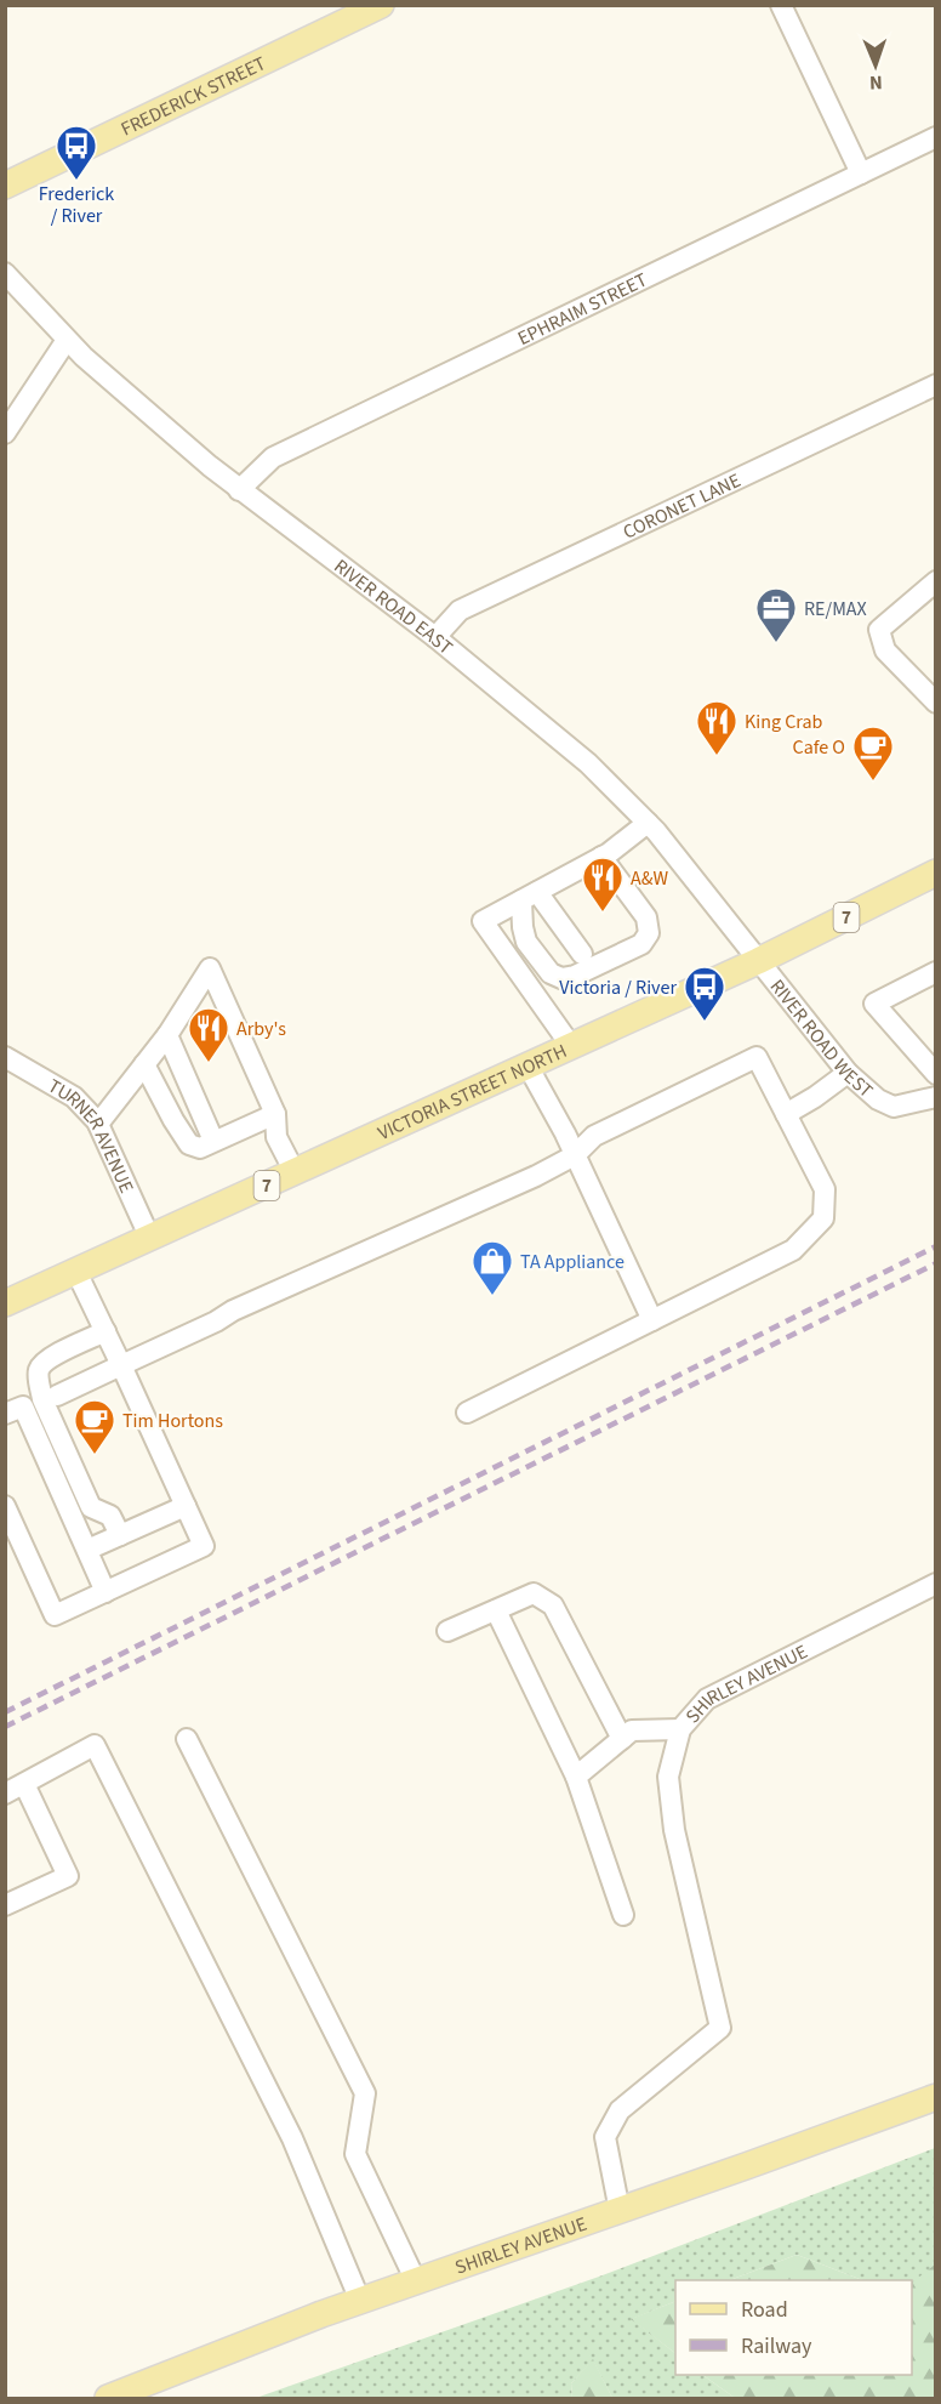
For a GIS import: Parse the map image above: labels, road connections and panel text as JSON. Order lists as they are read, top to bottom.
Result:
{
  "streets": {
    "main road": [
      "FREDERICK STREET",
      "7",
      "VICTORIA STREET NORTH",
      "SHIRLEY AVENUE"
    ],
    "street": [
      "EPHRAIM STREET",
      "CORONET LANE",
      "RIVER ROAD EAST",
      "RIVER ROAD WEST",
      "TURNER AVENUE"
    ]
  },
  "crossings": [
    ["EPHRAIM STREET", "RIVER ROAD EAST"],
    ["CORONET LANE", "RIVER ROAD EAST"],
    ["RIVER ROAD EAST", "RIVER ROAD WEST"],
    ["RIVER ROAD EAST", "VICTORIA STREET NORTH"],
    ["RIVER ROAD WEST", "VICTORIA STREET NORTH"],
    ["VICTORIA STREET NORTH", "TURNER AVENUE"]
  ],
  "places": {
    "bus stop": ["Frederick / River", "Victoria / River"],
    "office": ["RE/MAX"],
    "restaurant": ["King Crab", "A&W", "Arby's"],
    "cafe": ["Cafe O", "Tim Hortons"],
    "shop": ["TA Appliance"]
  },
  "legend": ["Road", "Railway"],
  "north": "bottom"
}
